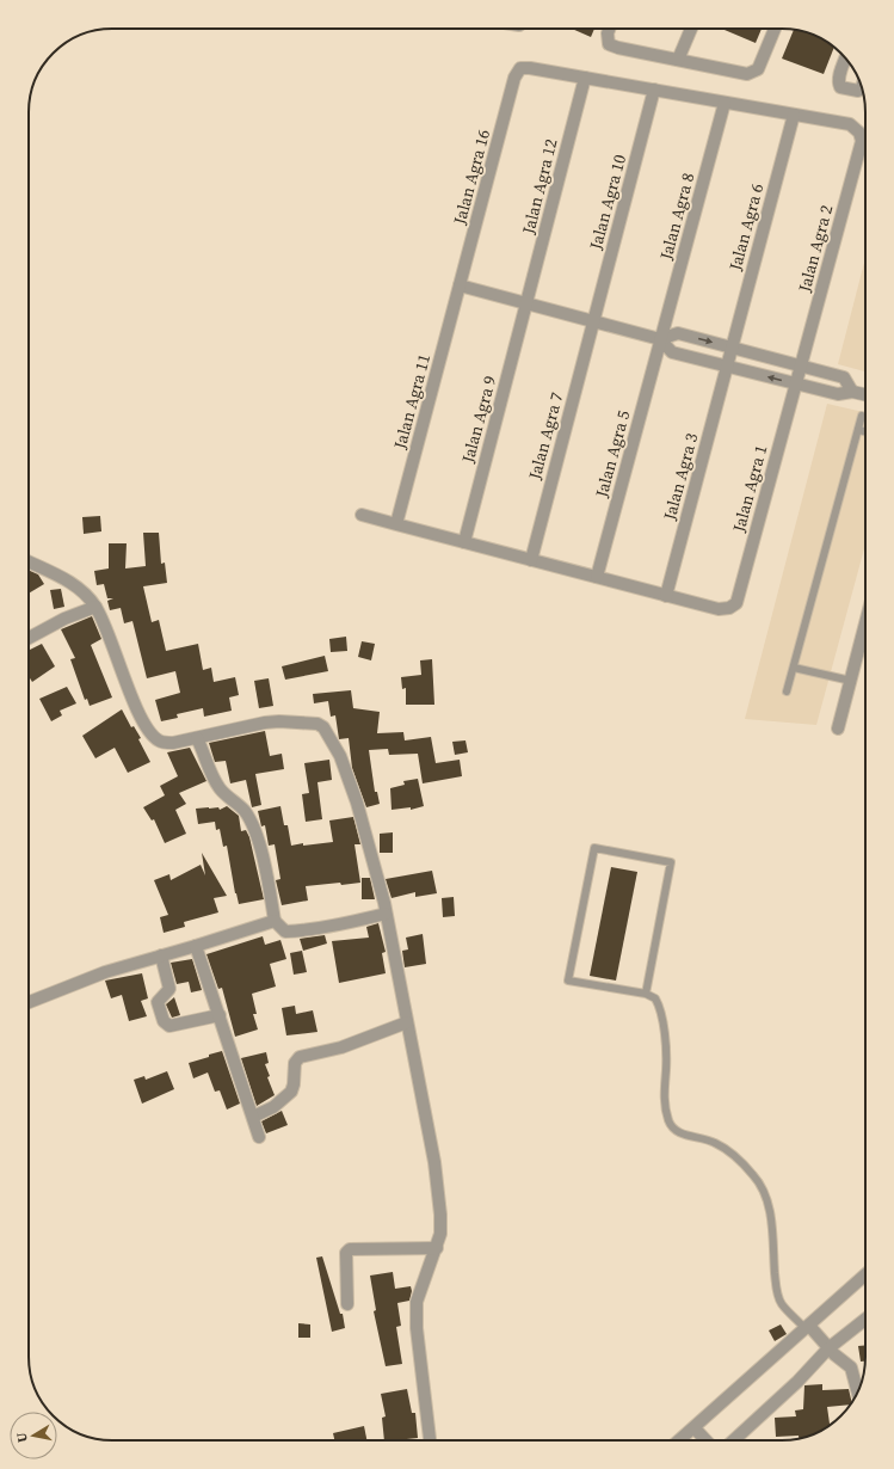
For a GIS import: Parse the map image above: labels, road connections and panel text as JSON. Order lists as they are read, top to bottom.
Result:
{
  "streets": {
    "street": [
      "Jalan Agra 16",
      "Jalan Agra 12",
      "Jalan Agra 10",
      "Jalan Agra 8",
      "Jalan Agra 6",
      "Jalan Agra 2",
      "Jalan Agra 11",
      "Jalan Agra 9",
      "Jalan Agra 7",
      "Jalan Agra 5",
      "Jalan Agra 3",
      "Jalan Agra 1"
    ]
  },
  "crossings": [
    ["Jalan Agra 16", "Jalan Agra 12"],
    ["Jalan Agra 16", "Jalan Agra 11"],
    ["Jalan Agra 12", "Jalan Agra 9"],
    ["Jalan Agra 10", "Jalan Agra 7"],
    ["Jalan Agra 8", "Jalan Agra 5"],
    ["Jalan Agra 6", "Jalan Agra 2"],
    ["Jalan Agra 6", "Jalan Agra 3"],
    ["Jalan Agra 2", "Jalan Agra 1"],
    ["Jalan Agra 3", "Jalan Agra 1"]
  ],
  "north": "left"
}
